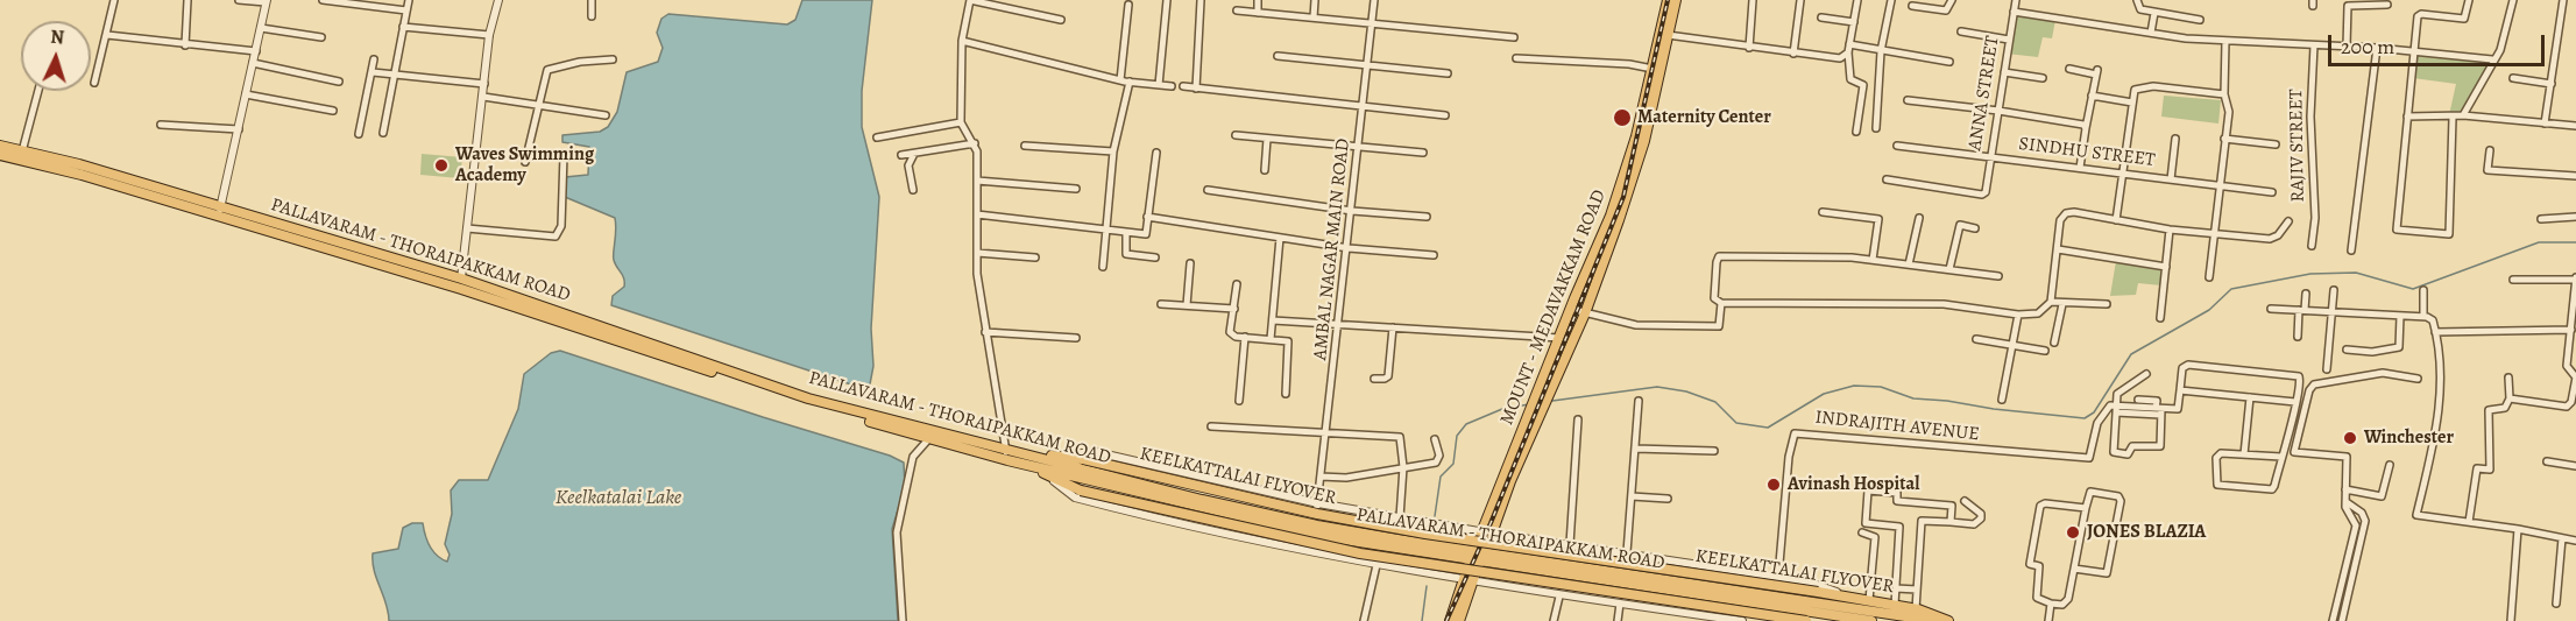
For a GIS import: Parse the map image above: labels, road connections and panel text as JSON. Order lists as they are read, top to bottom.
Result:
{
  "streets": {
    "main road": ["PALLAVARAM - THORAIPAKKAM ROAD", "MOUNT - MEDAVAKKAM ROAD", "KEELKATTALAI FLYOVER"],
    "street": [
      "ANNA STREET",
      "RAJIV STREET",
      "SINDHU STREET",
      "AMBAL NAGAR MAIN ROAD",
      "INDRAJITH AVENUE"
    ]
  },
  "crossings": [
    ["ANNA STREET", "SINDHU STREET"],
    ["AMBAL NAGAR MAIN ROAD", "PALLAVARAM - THORAIPAKKAM ROAD"],
    ["PALLAVARAM - THORAIPAKKAM ROAD", "MOUNT - MEDAVAKKAM ROAD"],
    ["PALLAVARAM - THORAIPAKKAM ROAD", "KEELKATTALAI FLYOVER"]
  ],
  "water": ["Keelkatalai Lake"],
  "places": [
    "Maternity Center",
    "Waves Swimming Academy",
    "Winchester",
    "Avinash Hospital",
    "JONES BLAZIA"
  ],
  "scale_bar": "200 m",
  "north": "top"
}
